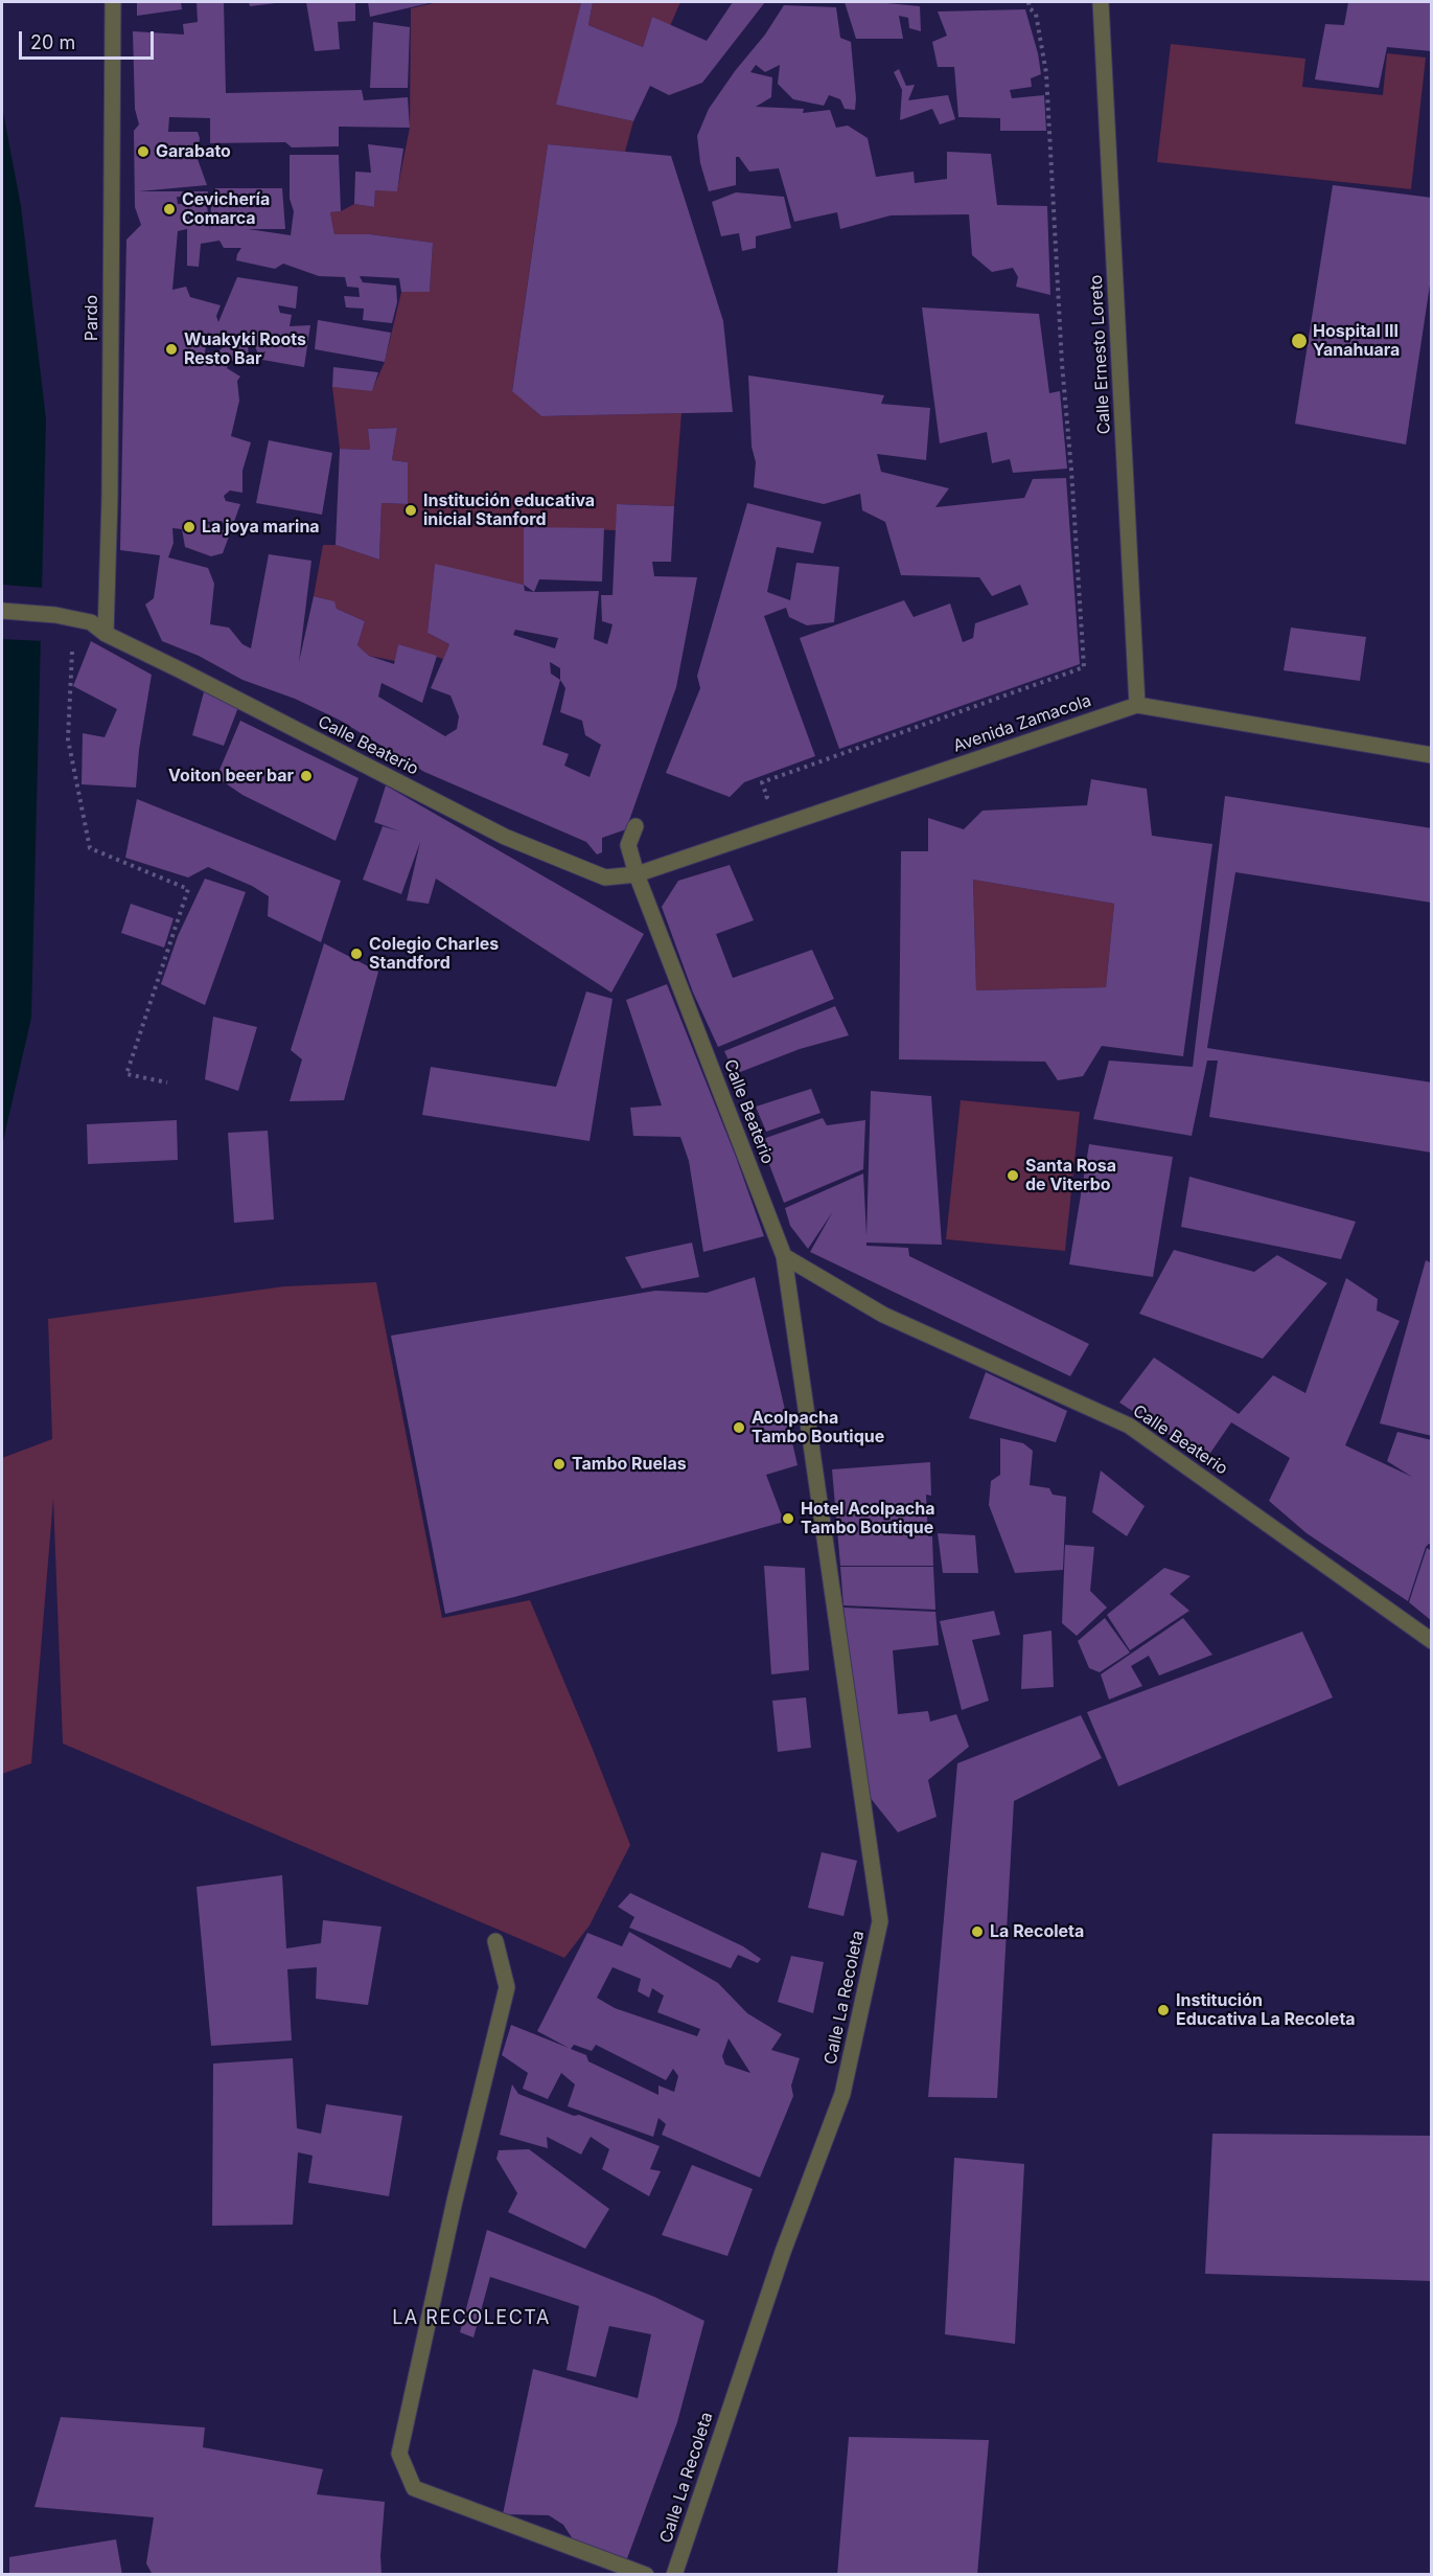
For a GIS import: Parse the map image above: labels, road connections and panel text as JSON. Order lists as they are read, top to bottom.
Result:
{
  "streets": {
    "street": [
      "Pardo",
      "Calle Ernesto Loreto",
      "Avenida Zamacola",
      "Calle Beaterio",
      "Calle La Recoleta"
    ]
  },
  "crossings": [
    ["Pardo", "Calle Beaterio"],
    ["Calle Ernesto Loreto", "Avenida Zamacola"],
    ["Avenida Zamacola", "Calle Beaterio"],
    ["Calle Beaterio", "Calle La Recoleta"]
  ],
  "districts": ["LA RECOLECTA"],
  "places": [
    "Garabato",
    "Cevichería Comarca",
    "Hospital III Yanahuara",
    "Wuakyki Roots Resto Bar",
    "Institución educativa inicial Stanford",
    "La joya marina",
    "Voiton beer bar",
    "Colegio Charles Standford",
    "Santa Rosa de Viterbo",
    "Acolpacha Tambo Boutique",
    "Tambo Ruelas",
    "Hotel Acolpacha Tambo Boutique",
    "La Recoleta",
    "Institución Educativa La Recoleta"
  ],
  "scale_bar": "20 m"
}
